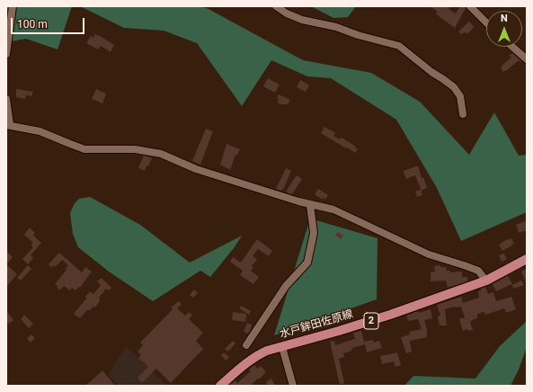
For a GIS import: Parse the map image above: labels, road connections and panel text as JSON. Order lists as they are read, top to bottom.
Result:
{
  "streets": {
    "main road": ["2", "水戸鉾田佐原線"]
  },
  "scale_bar": "100 m",
  "north": "top"
}
